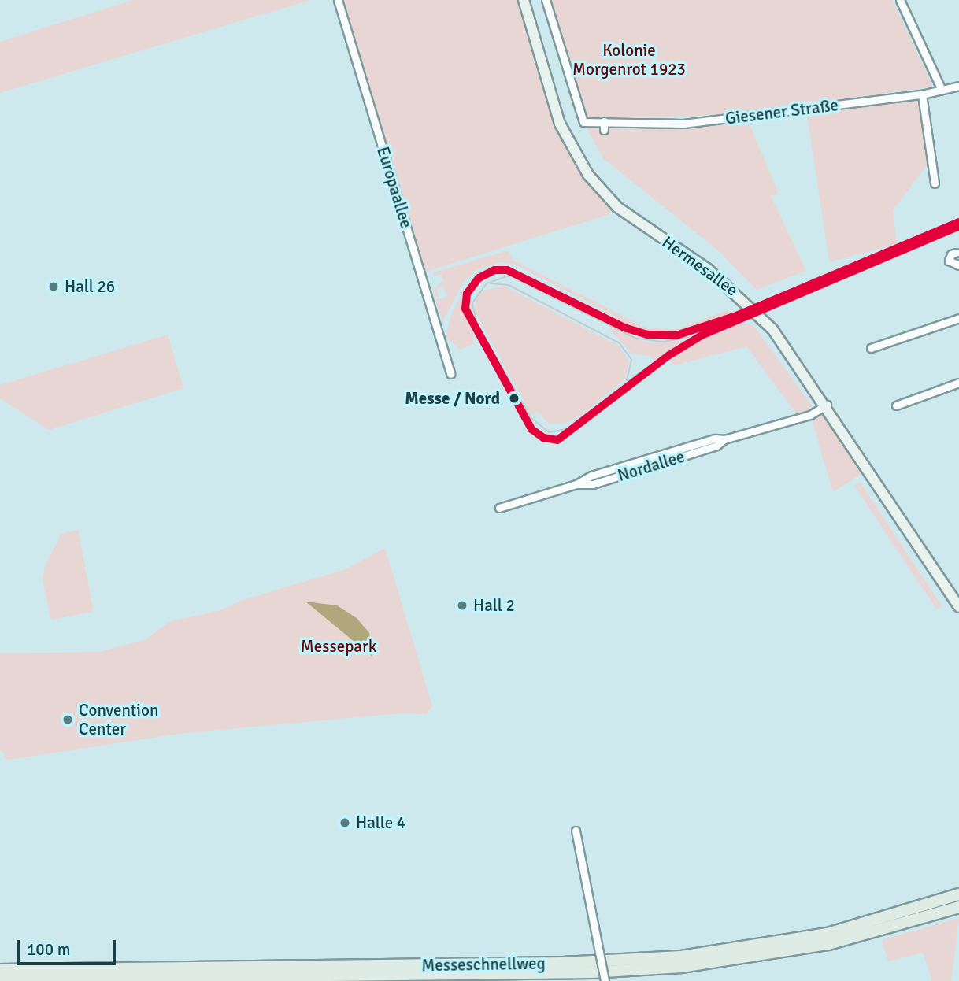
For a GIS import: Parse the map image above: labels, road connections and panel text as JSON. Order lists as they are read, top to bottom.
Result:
{
  "streets": {
    "highway": ["Messeschnellweg"],
    "main road": ["Hermesallee"],
    "street": ["Giesener Straße", "Europaallee", "Nordallee"]
  },
  "crossings": [
    ["Hermesallee", "Nordallee"]
  ],
  "parks": ["Kolonie Morgenrot 1923", "Messepark"],
  "places": [
    "Hall 26",
    "Messe / Nord",
    "Hall 2",
    "Convention Center",
    "Halle 4"
  ],
  "scale_bar": "100 m"
}
